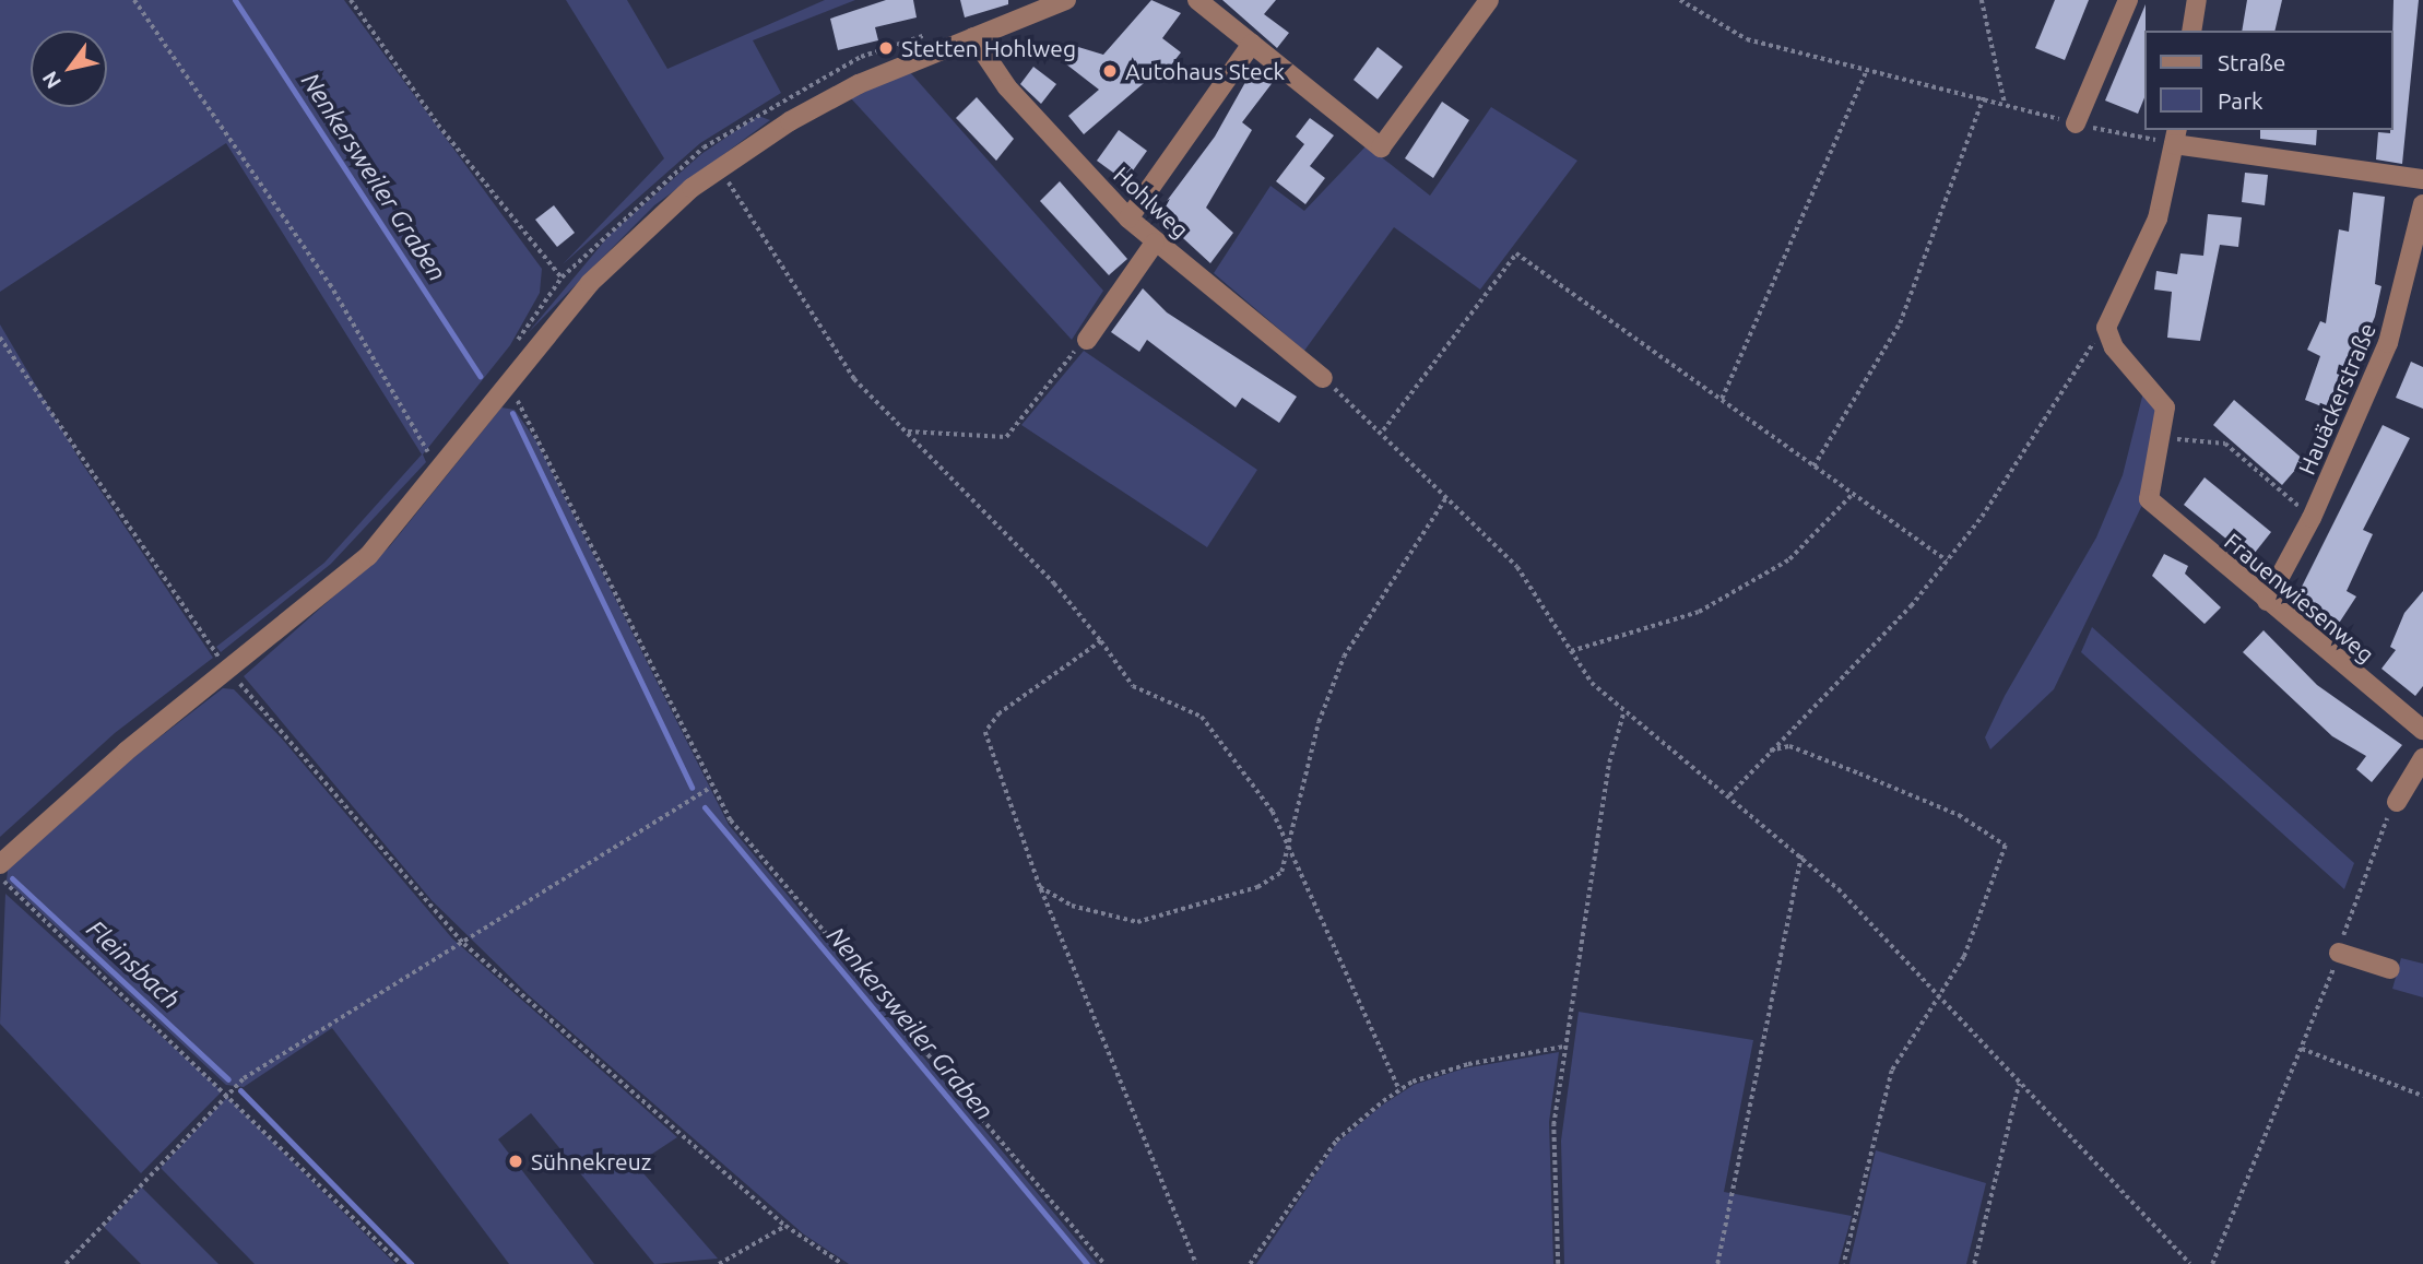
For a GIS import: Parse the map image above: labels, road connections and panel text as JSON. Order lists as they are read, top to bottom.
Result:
{
  "streets": {
    "street": ["Hohlweg", "Hauäckerstraße", "Frauenwiesenweg"]
  },
  "crossings": [
    ["Hauäckerstraße", "Frauenwiesenweg"]
  ],
  "water": ["Nenkersweiler Graben", "Fleinsbach"],
  "places": ["Stetten Hohlweg", "Autohaus Steck", "Sühnekreuz"],
  "legend": ["Straße", "Park"],
  "north": "bottom left"
}
